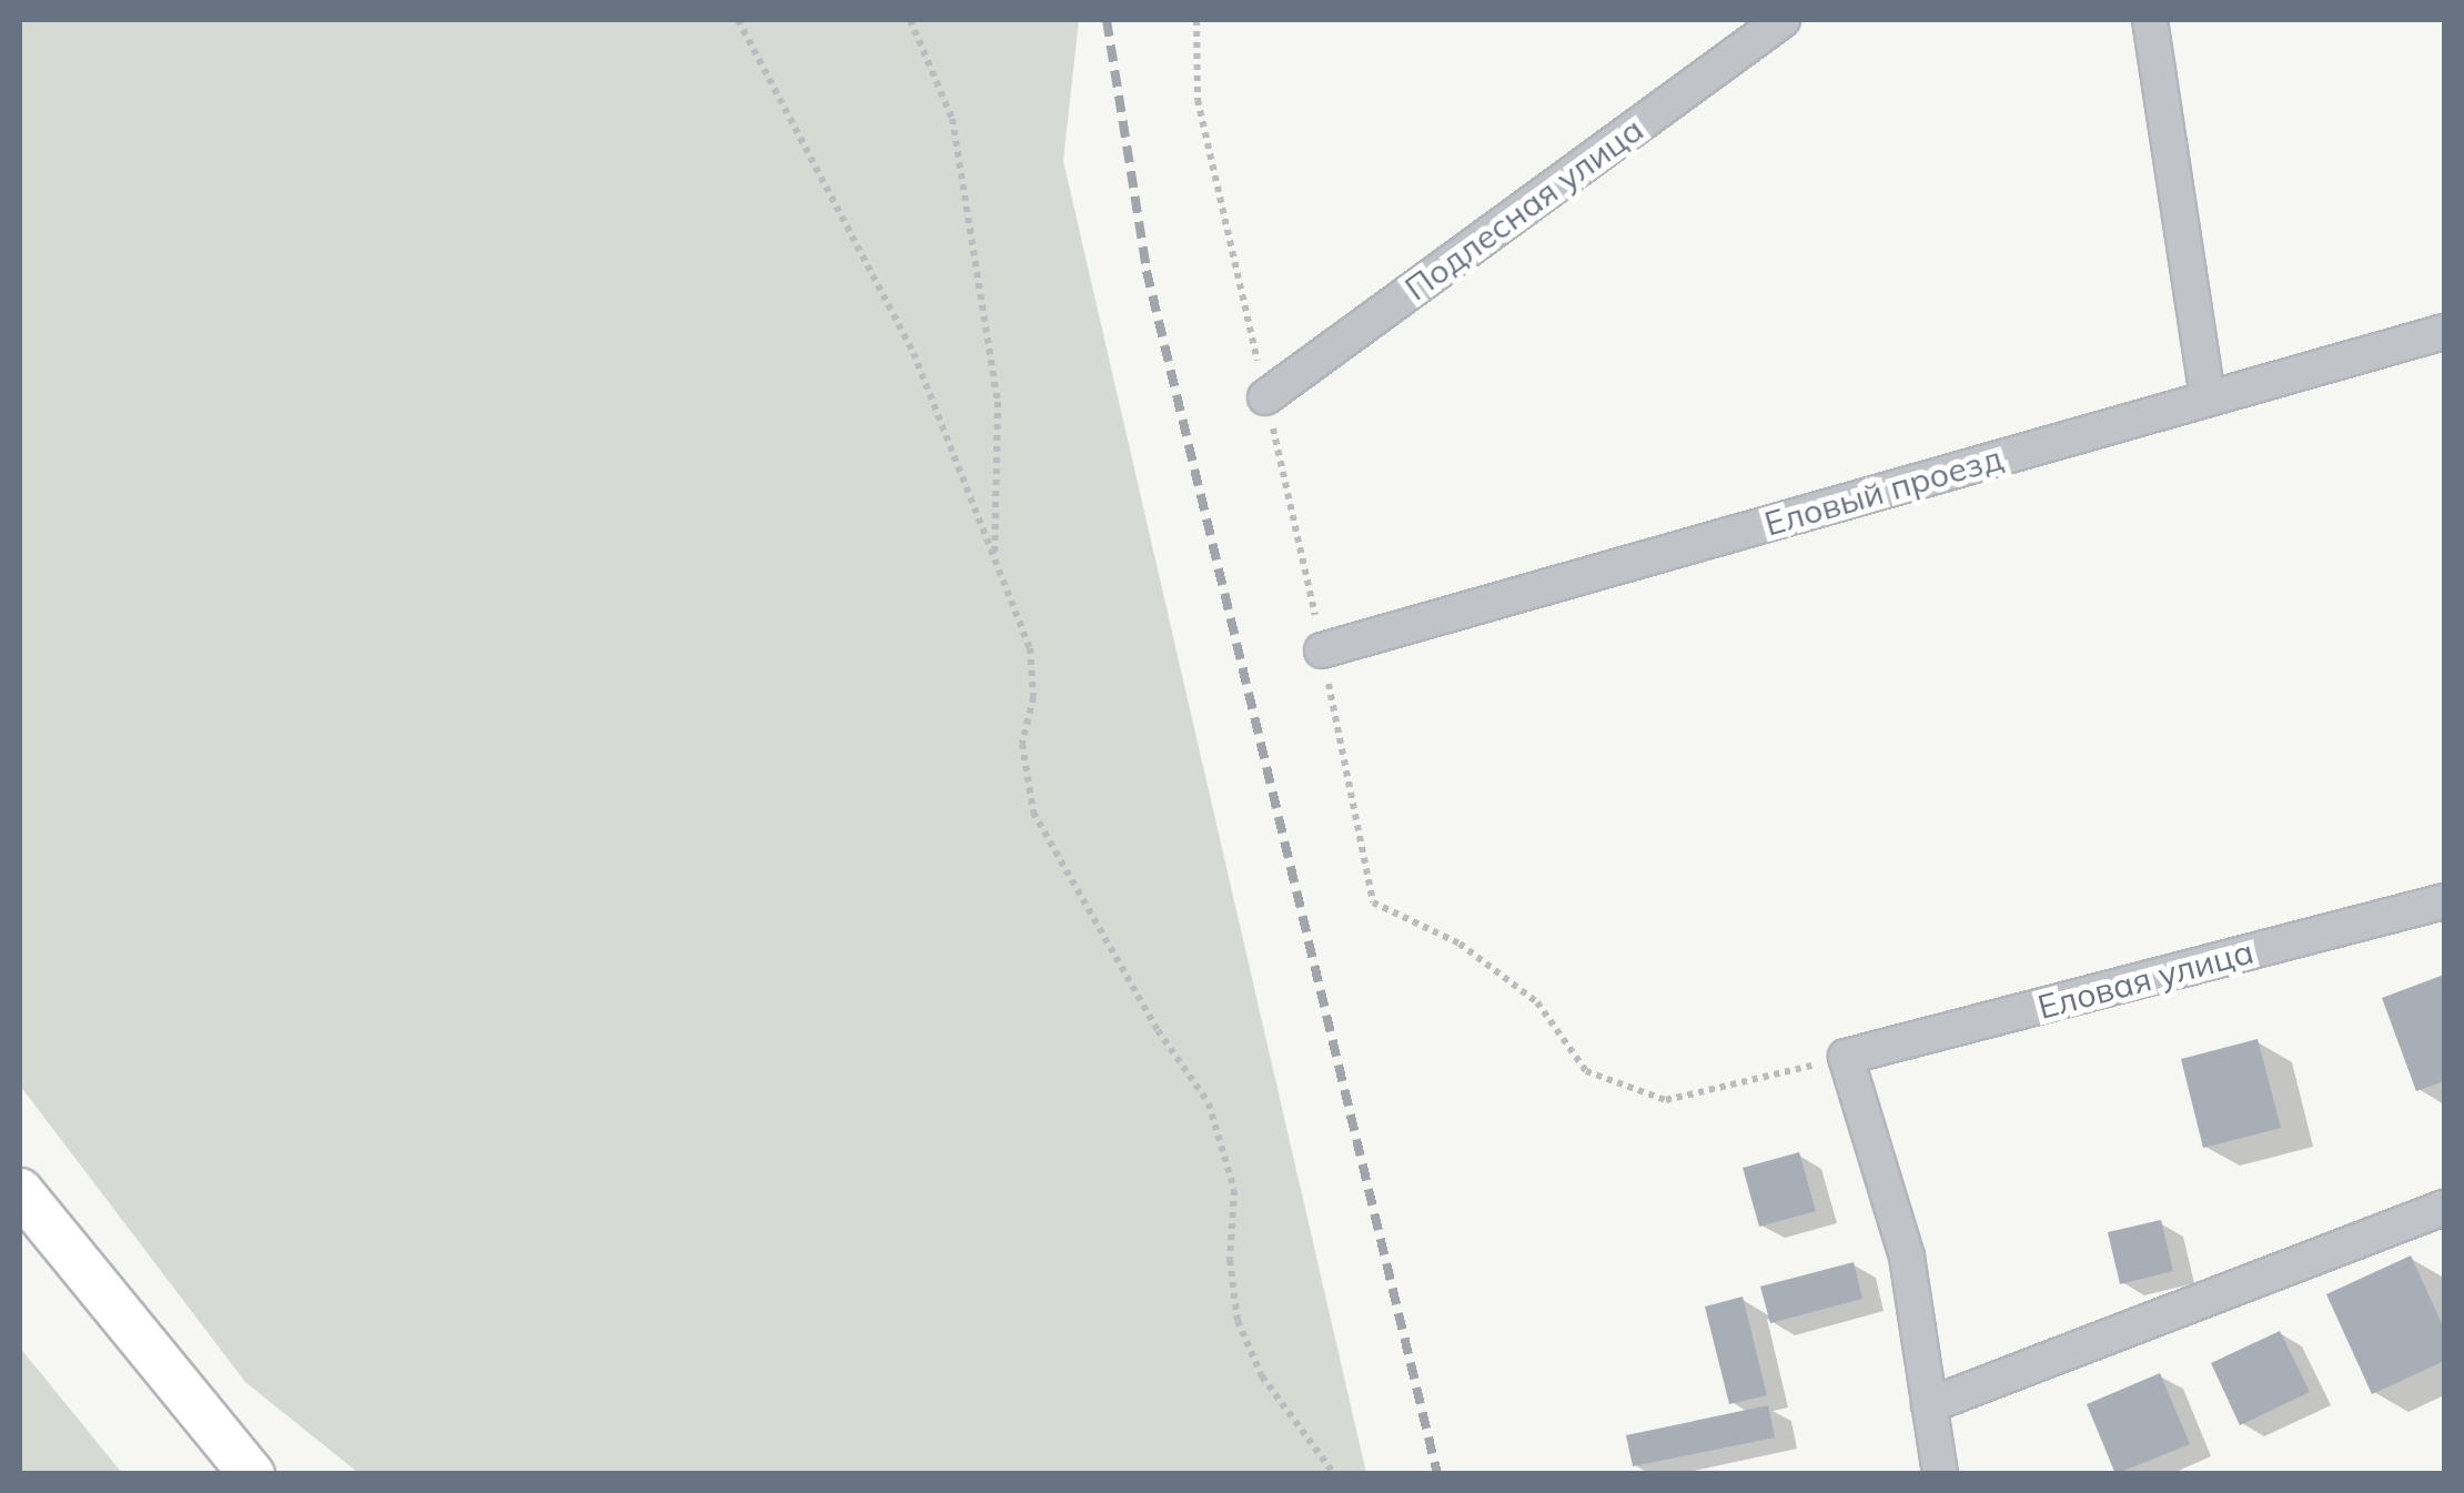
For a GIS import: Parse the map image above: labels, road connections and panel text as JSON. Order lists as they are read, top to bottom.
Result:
{
  "streets": {
    "street": ["Подлесная улица", "Еловый проезд", "Еловая улица"]
  }
}
